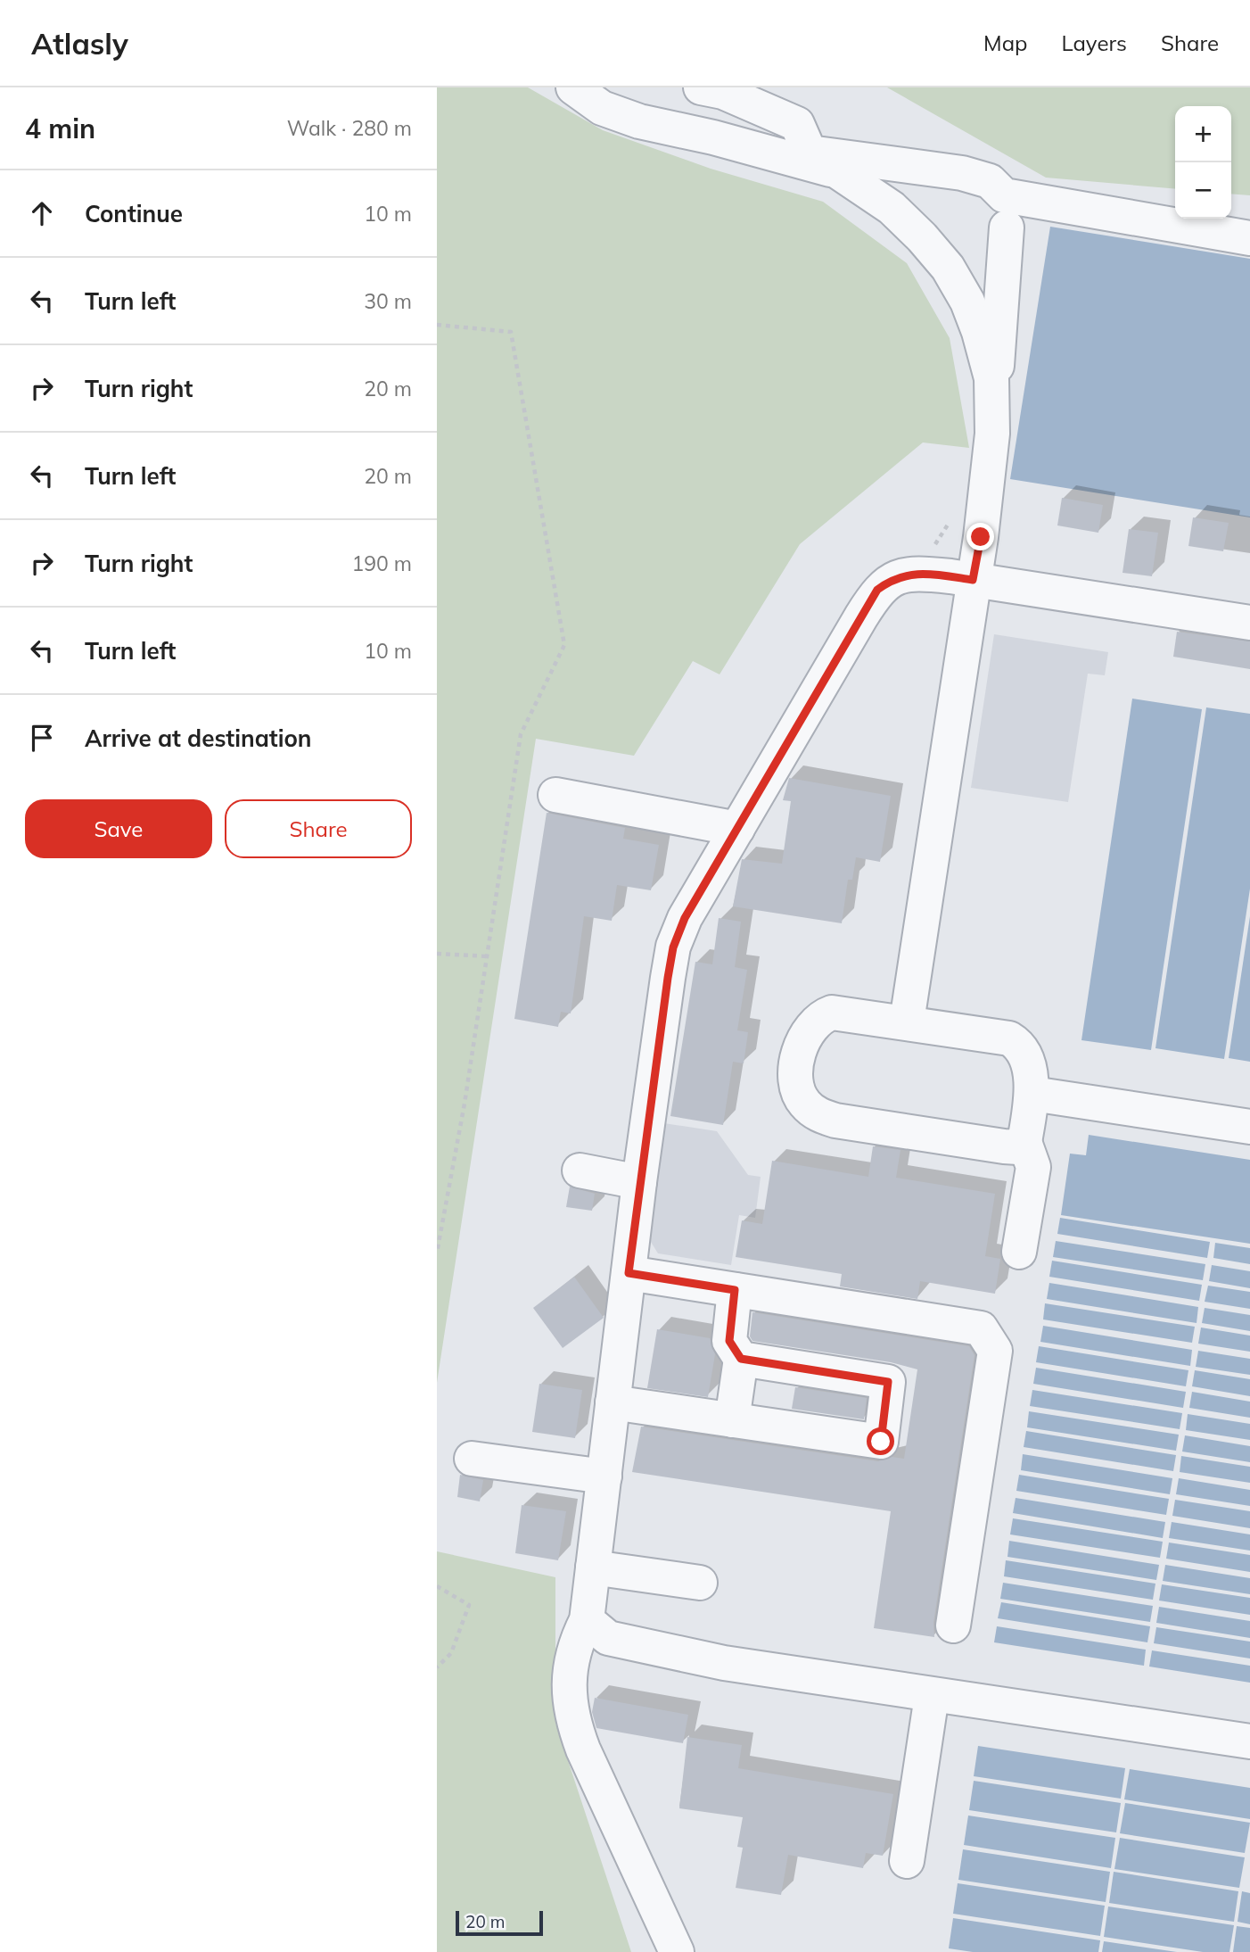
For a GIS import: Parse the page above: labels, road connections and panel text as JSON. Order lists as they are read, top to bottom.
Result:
{
  "scale_bar": "20 m",
  "page": {
    "header": "Atlasly",
    "nav": ["Map", "Layers", "Share"],
    "heading": ["4 min", "Walk · 280 m"],
    "map_buttons": ["+", "−"],
    "list": [
      ["Continue", "10 m"],
      ["Turn left", "30 m"],
      ["Turn right", "20 m"],
      ["Turn left", "20 m"],
      ["Turn right", "190 m"],
      ["Turn left", "10 m"],
      "Arrive at destination"
    ],
    "buttons": ["Save", "Share"],
    "scale": "20 m"
  }
}
